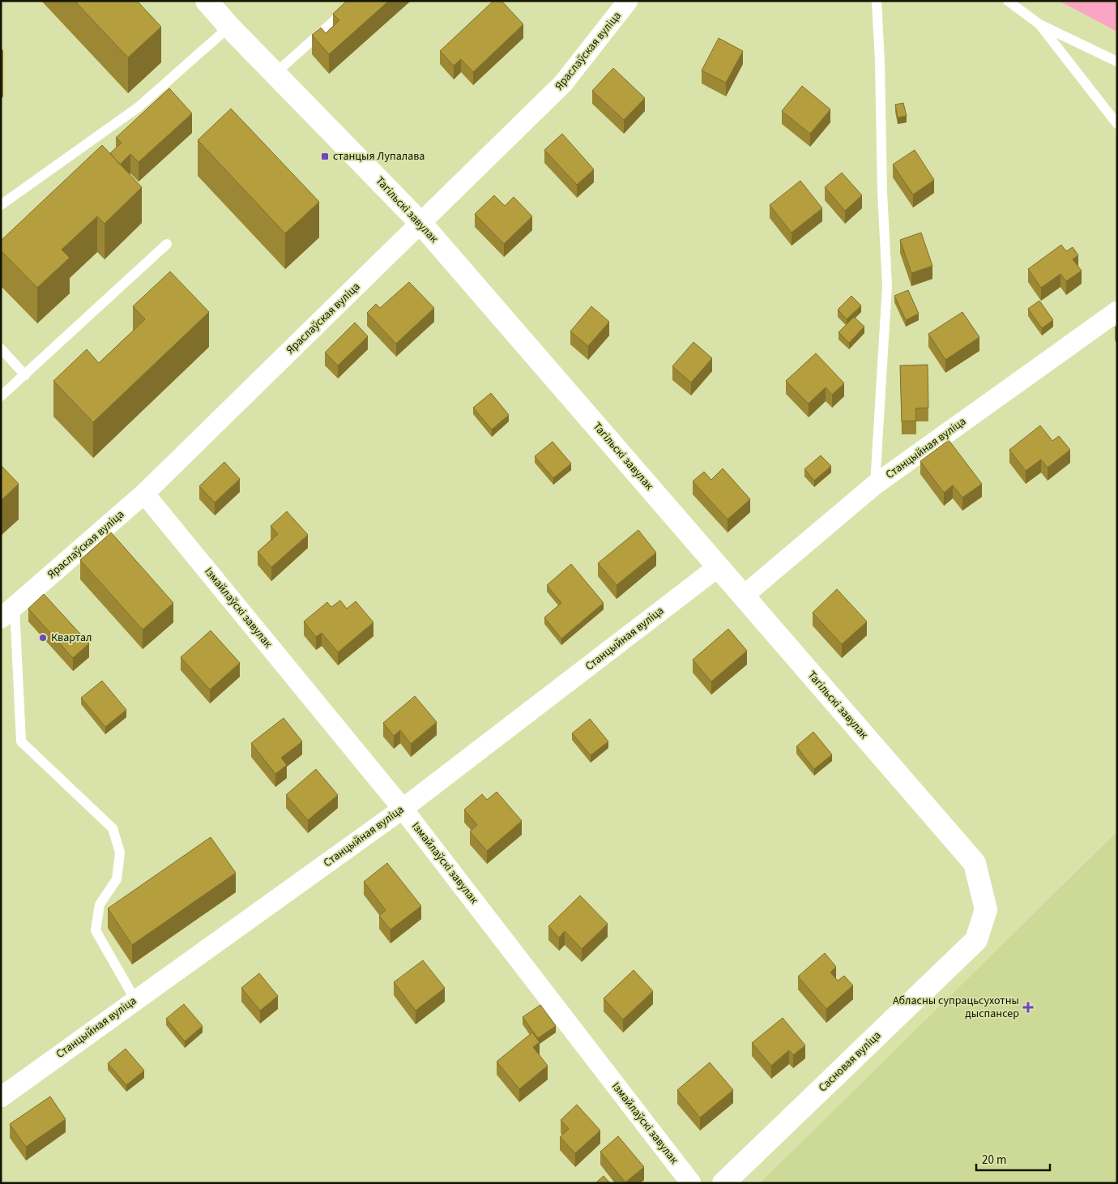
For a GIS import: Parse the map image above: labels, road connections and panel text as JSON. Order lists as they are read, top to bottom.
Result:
{
  "streets": {
    "main road": ["Тагільскі завулак", "Сасновая вуліца"],
    "street": ["Яраслаўская вуліца", "Станцыйная вуліца", "Ізмайлаўскі завулак"]
  },
  "crossings": [
    ["Яраслаўская вуліца", "Тагільскі завулак"],
    ["Яраслаўская вуліца", "Ізмайлаўскі завулак"],
    ["Тагільскі завулак", "Станцыйная вуліца"],
    ["Тагільскі завулак", "Сасновая вуліца"],
    ["Станцыйная вуліца", "Ізмайлаўскі завулак"]
  ],
  "places": {
    "transit": ["станцыя Лупалава"],
    "other": ["Квартал"],
    "health": ["Абласны супрацьсухотны дыспансер"]
  },
  "scale_bar": "20 m"
}
